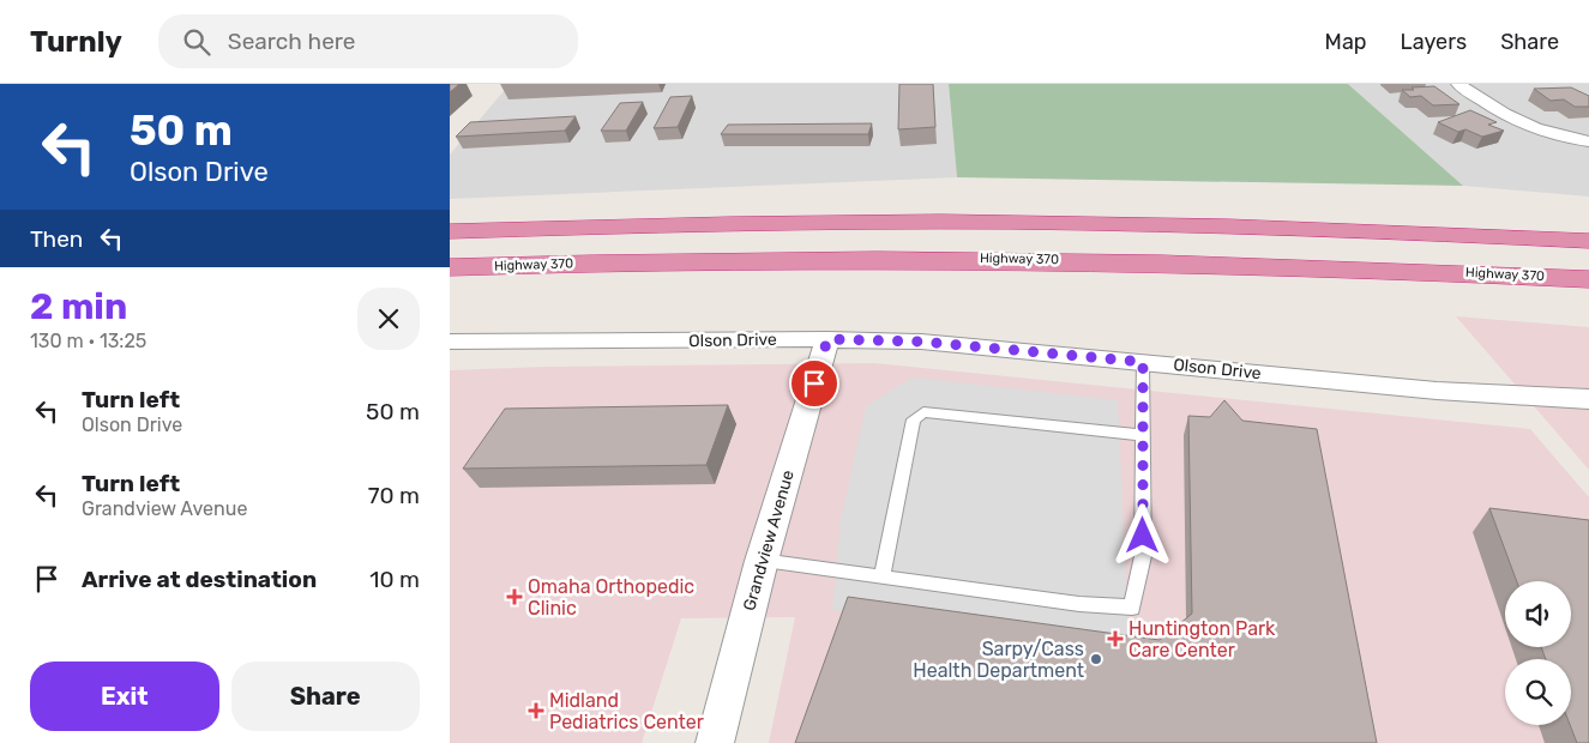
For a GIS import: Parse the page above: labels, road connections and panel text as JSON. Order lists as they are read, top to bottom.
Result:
{
  "streets": {
    "highway": ["Highway 370"],
    "street": ["Olson Drive", "Grandview Avenue"]
  },
  "crossings": [
    ["Olson Drive", "Grandview Avenue"]
  ],
  "places": {
    "health": ["Omaha Orthopedic Clinic", "Huntington Park Care Center", "Midland Pediatrics Center"],
    "other": ["Sarpy/Cass Health Department"]
  },
  "page": {
    "header": "Turnly",
    "search": "Search here",
    "nav": ["Map", "Layers", "Share"],
    "turn": ["50 m", "Olson Drive"],
    "then": "Then",
    "heading": ["2 min", "130 m · 13:25"],
    "list": [
      {
        "name": "Turn left",
        "note": "Olson Drive",
        "value": "50 m"
      },
      {
        "name": "Turn left",
        "note": "Grandview Avenue",
        "value": "70 m"
      },
      {
        "name": "Arrive at destination",
        "value": "10 m"
      }
    ],
    "buttons": ["Exit", "Share"]
  }
}
